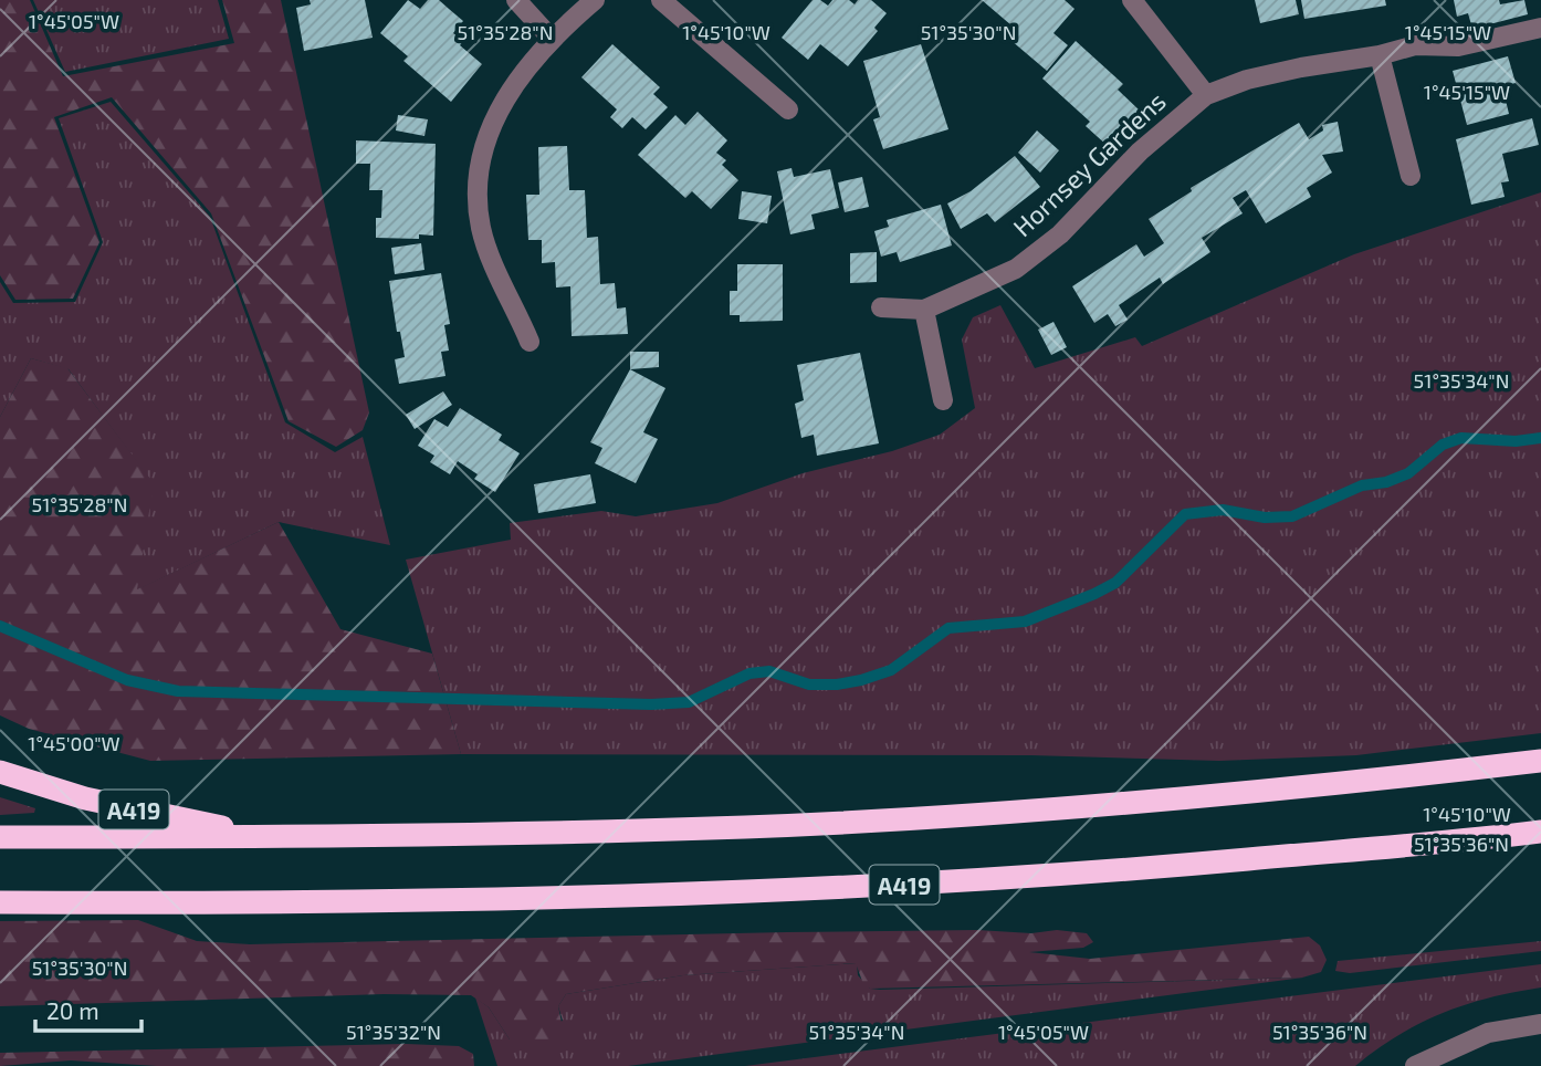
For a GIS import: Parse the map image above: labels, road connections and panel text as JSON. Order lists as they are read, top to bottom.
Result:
{
  "streets": {
    "highway": ["A419"],
    "street": ["Hornsey Gardens"]
  },
  "scale_bar": "20 m",
  "coordinates": [
    "1°45'05\"W",
    "51°35'28\"N",
    "1°45'10\"W",
    "51°35'30\"N",
    "1°45'15\"W",
    "51°35'34\"N",
    "1°45'00\"W",
    "51°35'36\"N",
    "51°35'32\"N"
  ]
}
